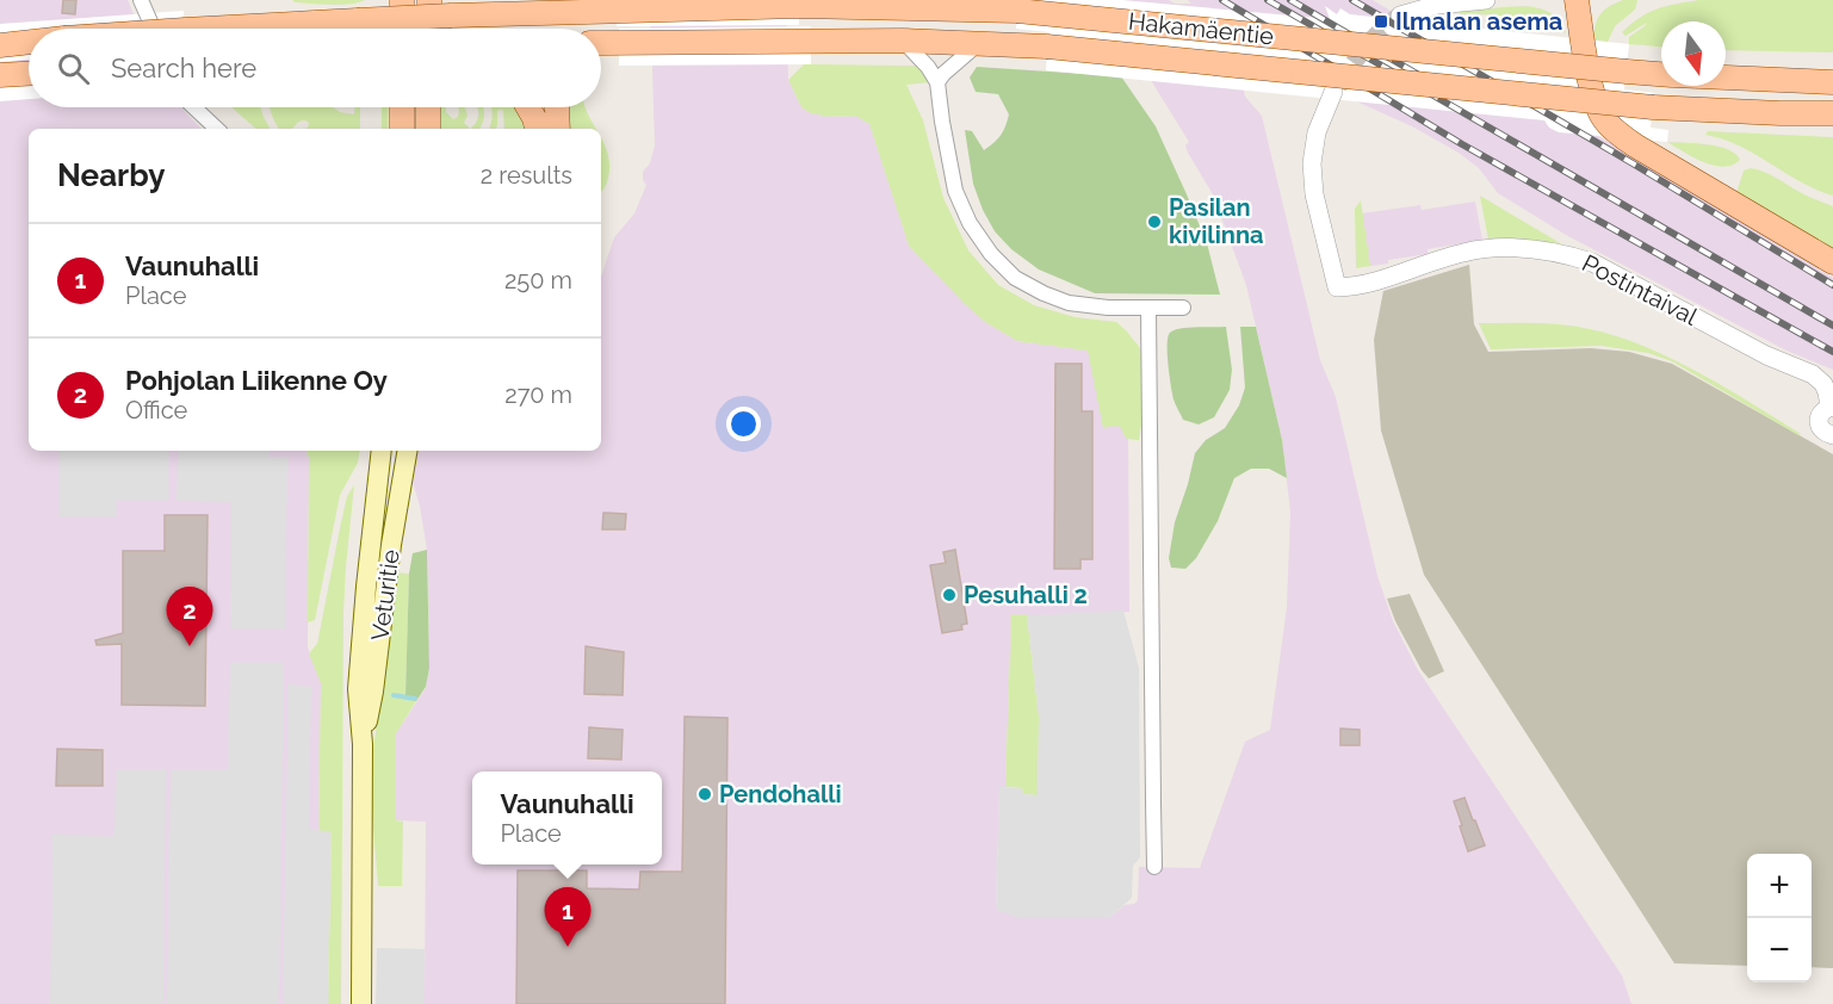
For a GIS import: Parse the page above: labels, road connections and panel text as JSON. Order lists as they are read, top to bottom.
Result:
{
  "streets": {
    "main road": ["Hakamäentie", "Veturitie"],
    "street": ["Postintaival"]
  },
  "places": {
    "transit": ["Ilmalan asema"],
    "other": ["Pasilan kivilinna", "Pesuhalli 2", "Pendohalli"]
  },
  "north": "bottom",
  "page": {
    "search": "Search here",
    "heading": ["Nearby", "2 results"],
    "list": [
      {
        "mark": "1",
        "name": "Vaunuhalli",
        "note": "Place",
        "value": "250 m"
      },
      {
        "mark": "2",
        "name": "Pohjolan Liikenne Oy",
        "note": "Office",
        "value": "270 m"
      }
    ],
    "pins": ["2", "1"],
    "popup": ["Vaunuhalli", "Place"],
    "map_buttons": ["+", "−"]
  }
}
